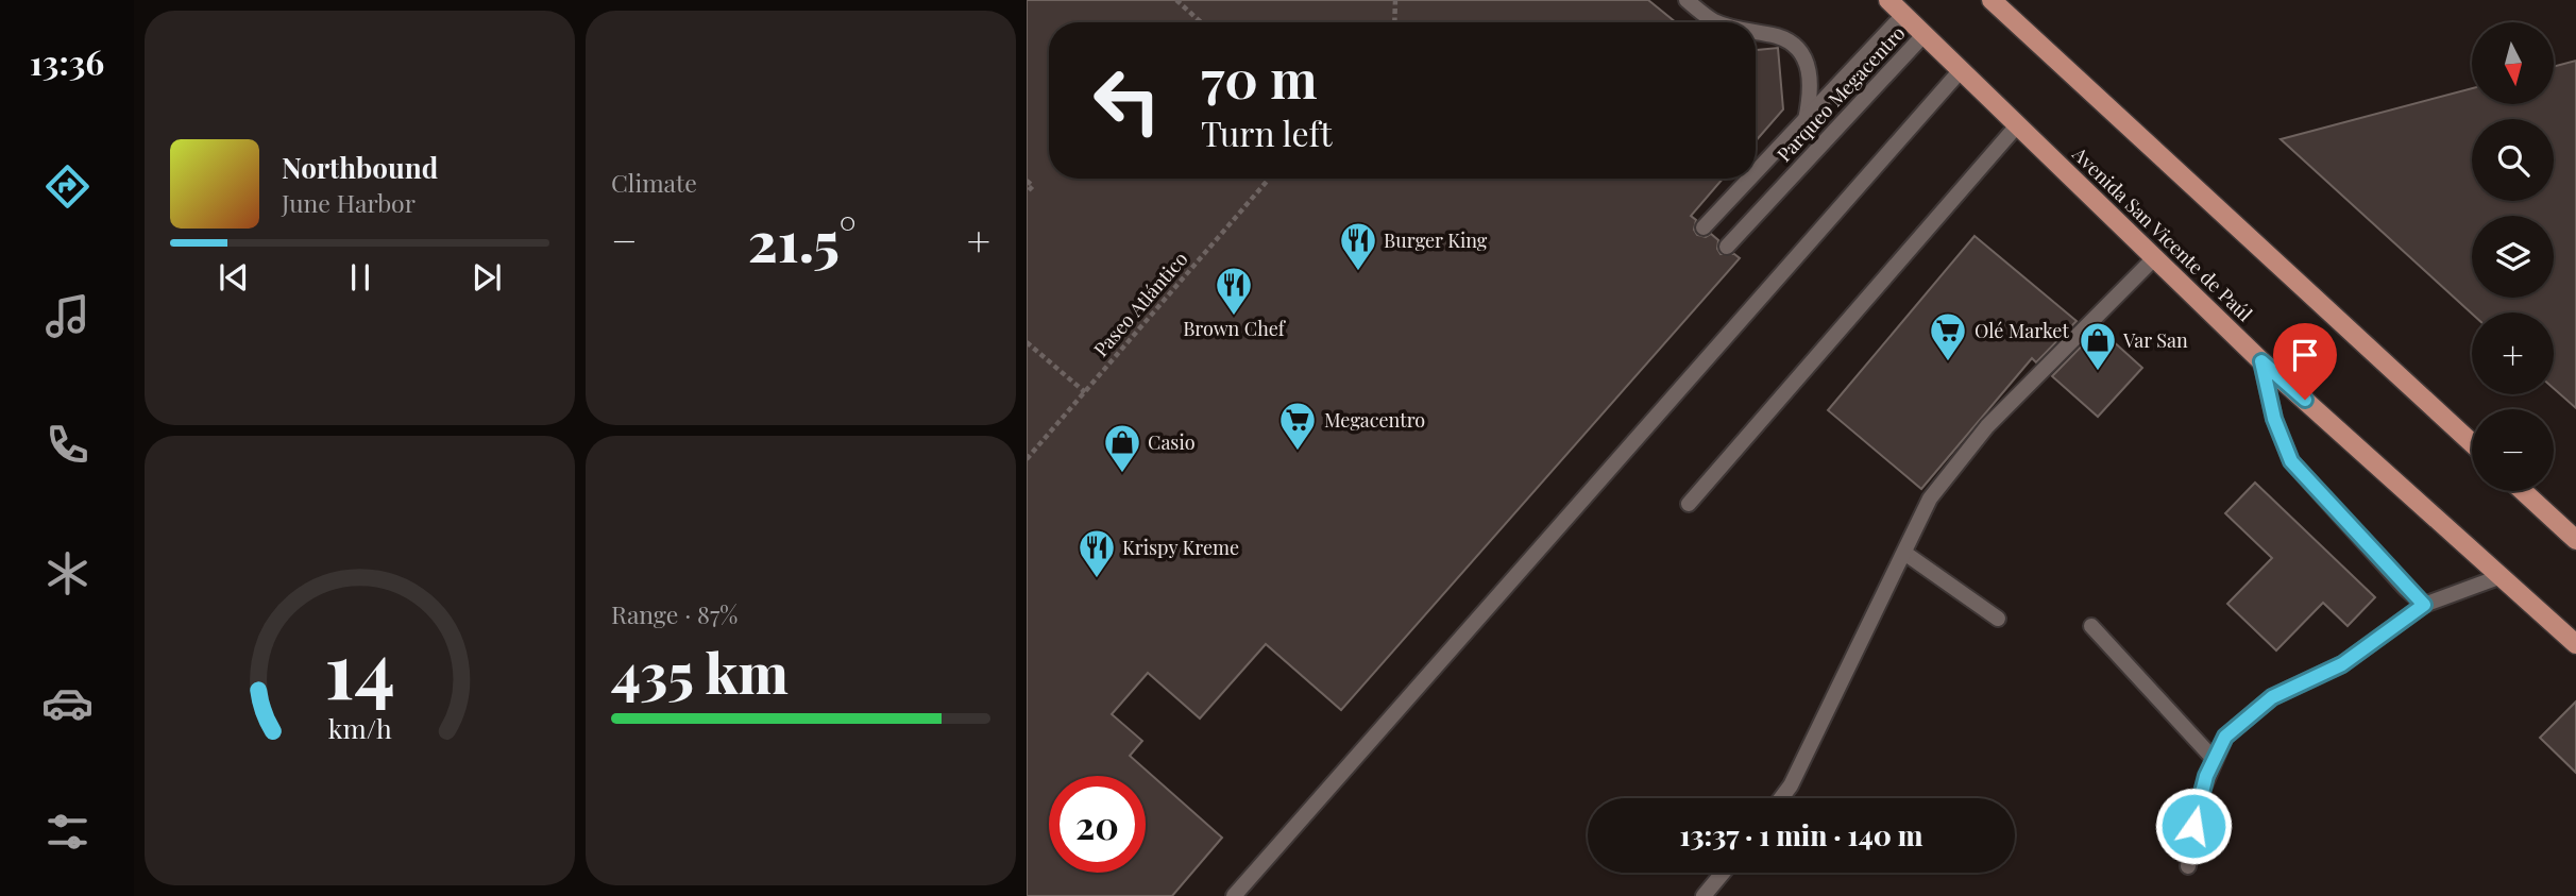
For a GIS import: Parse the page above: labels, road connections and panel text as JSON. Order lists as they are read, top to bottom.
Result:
{
  "streets": {
    "main road": ["Avenida San Vicente de Paúl"],
    "lane": ["Parqueo Megacentro"],
    "path": ["Paseo Atlántico"]
  },
  "crossings": [
    ["Parqueo Megacentro", "Avenida San Vicente de Paúl"]
  ],
  "places": {
    "restaurant": ["Burger King", "Brown Chef", "Krispy Kreme"],
    "supermarket": ["Olé Market", "Megacentro"],
    "shop": ["Var San", "Casio"]
  },
  "north": "bottom",
  "page": {
    "tabs": "13:36",
    "tile": [
      "Climate",
      ["Range · 87%", "435 km"]
    ],
    "map_buttons": ["+", "−"],
    "turn": ["70 m", "Turn left"],
    "song": ["Northbound", "June Harbor"],
    "heat": ["−", "21.5°", "+"],
    "limit": "20",
    "trip": "13:37 · 1 min · 140 m",
    "gauge": ["14", "km/h"]
  }
}
